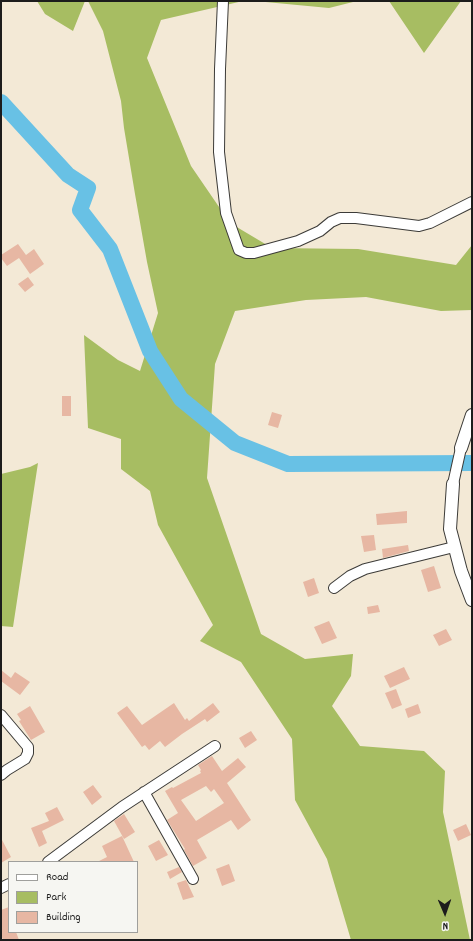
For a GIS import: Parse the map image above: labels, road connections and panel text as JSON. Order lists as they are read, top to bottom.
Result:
{
  "legend": ["Road", "Park", "Building"],
  "north": "bottom"
}
